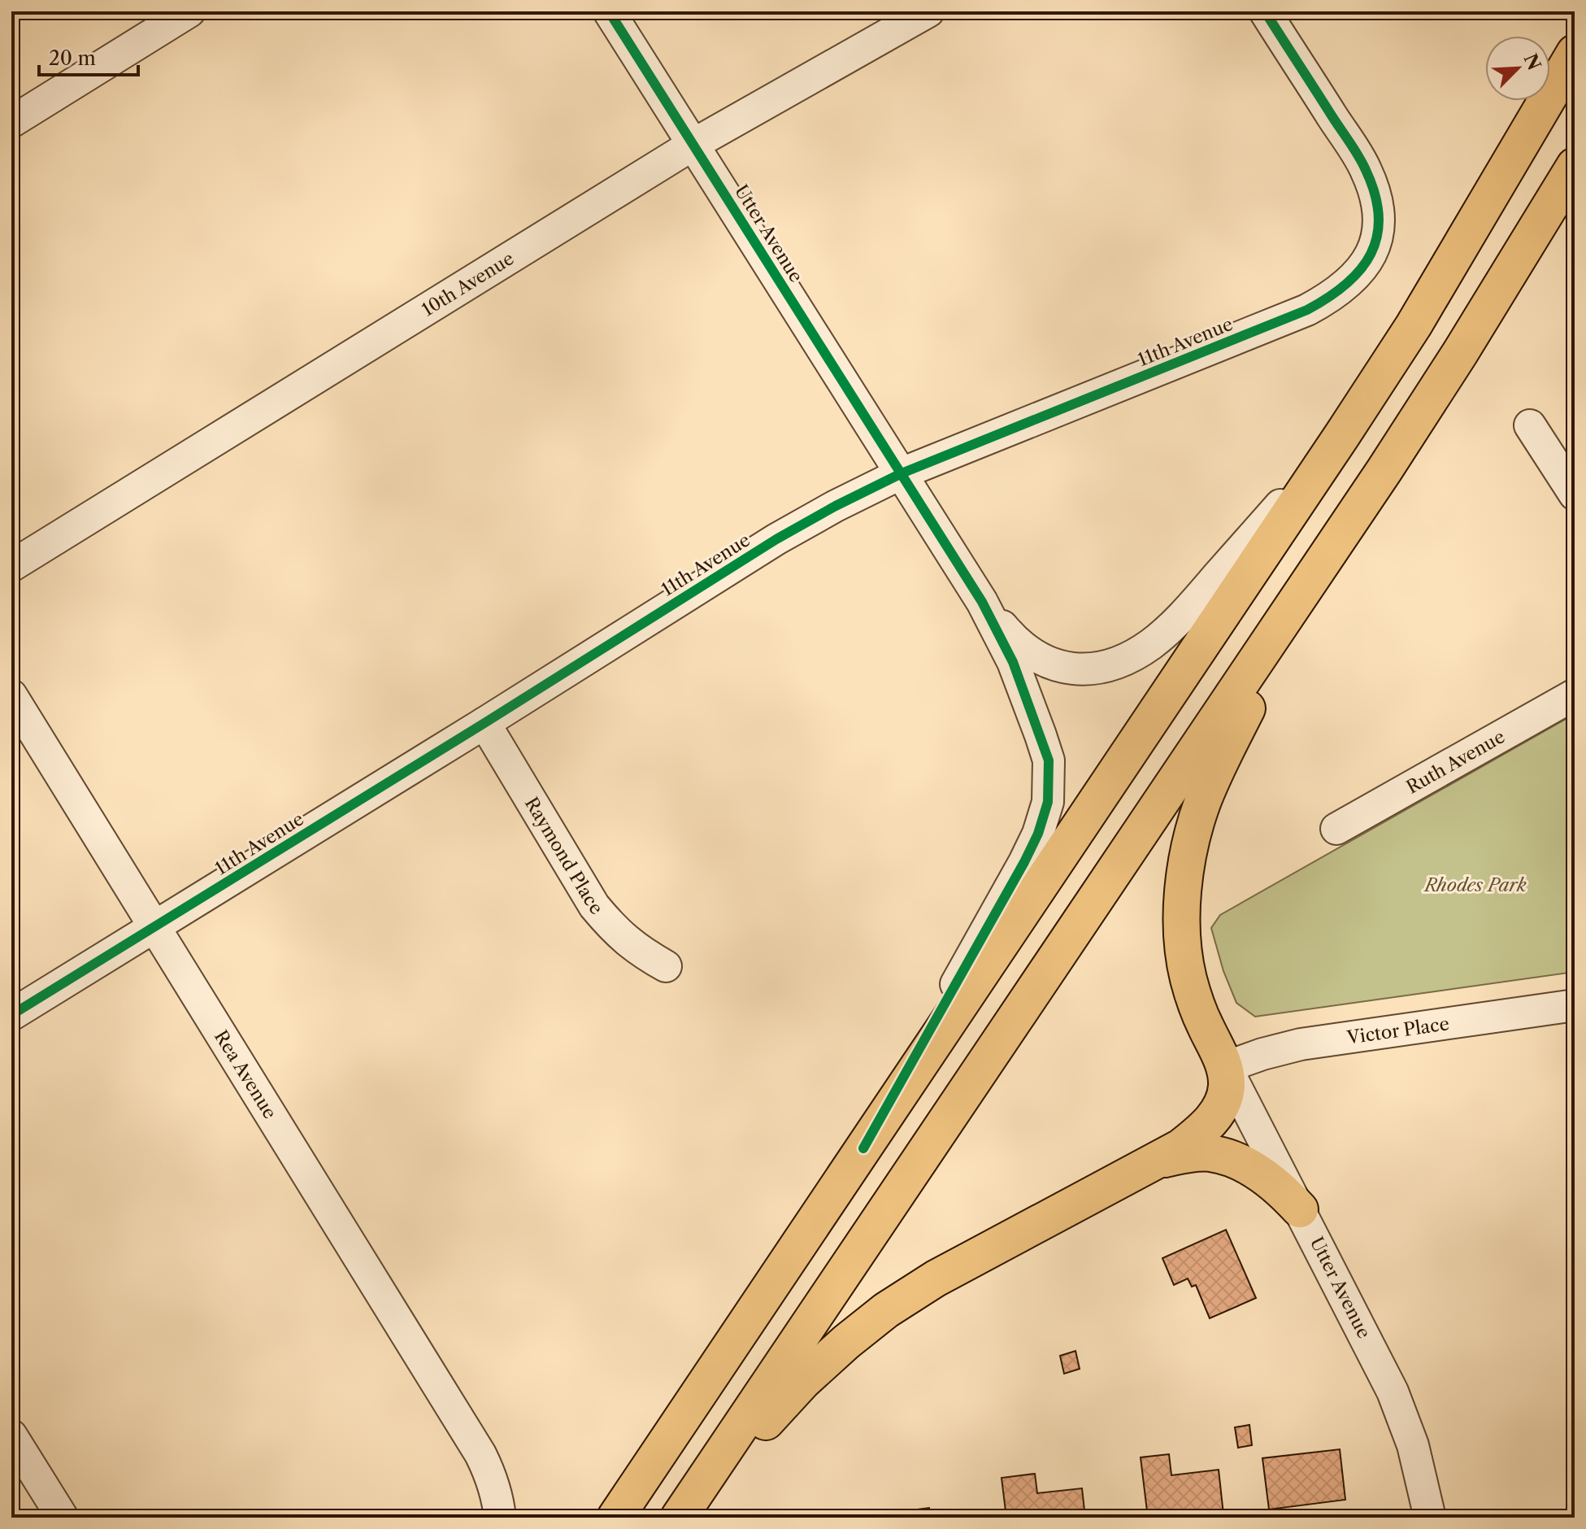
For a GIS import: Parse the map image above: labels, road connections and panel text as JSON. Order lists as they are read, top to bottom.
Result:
{
  "streets": {
    "street": [
      "Utter Avenue",
      "10th Avenue",
      "11th Avenue",
      "Ruth Avenue",
      "Raymond Place",
      "Victor Place",
      "Rea Avenue"
    ]
  },
  "crossings": [
    ["Utter Avenue", "10th Avenue"],
    ["Utter Avenue", "11th Avenue"],
    ["Utter Avenue", "Victor Place"],
    ["11th Avenue", "Raymond Place"],
    ["11th Avenue", "Rea Avenue"]
  ],
  "parks": ["Rhodes Park"],
  "scale_bar": "20 m",
  "north": "top right"
}
